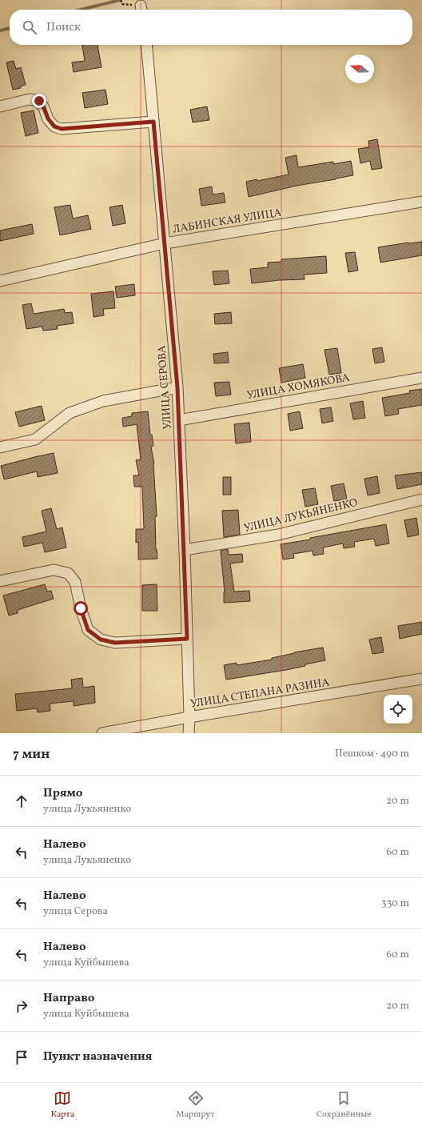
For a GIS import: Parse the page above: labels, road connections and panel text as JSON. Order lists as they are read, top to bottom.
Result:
{
  "streets": {
    "street": [
      "ЛАБИНСКАЯ УЛИЦА",
      "УЛИЦА ХОМЯКОВА",
      "УЛИЦА СЕРОВА",
      "УЛИЦА ЛУКЬЯНЕНКО",
      "УЛИЦА СТЕПАНА РАЗИНА"
    ]
  },
  "crossings": [
    ["ЛАБИНСКАЯ УЛИЦА", "УЛИЦА СЕРОВА"],
    ["УЛИЦА ХОМЯКОВА", "УЛИЦА СЕРОВА"],
    ["УЛИЦА СЕРОВА", "УЛИЦА ЛУКЬЯНЕНКО"],
    ["УЛИЦА СЕРОВА", "УЛИЦА СТЕПАНА РАЗИНА"]
  ],
  "north": "left",
  "page": {
    "search": "Поиск",
    "heading": ["7 мин", "Пешком · 490 m"],
    "list": [
      ["Прямо", "улица Лукьяненко", "20 m"],
      ["Налево", "улица Лукьяненко", "60 m"],
      ["Налево", "улица Серова", "330 m"],
      ["Налево", "улица Куйбышева", "60 m"],
      ["Направо", "улица Куйбышева", "20 m"],
      "Пункт назначения"
    ],
    "nav": ["Карта", "Маршрут", "Сохранённые"]
  }
}
